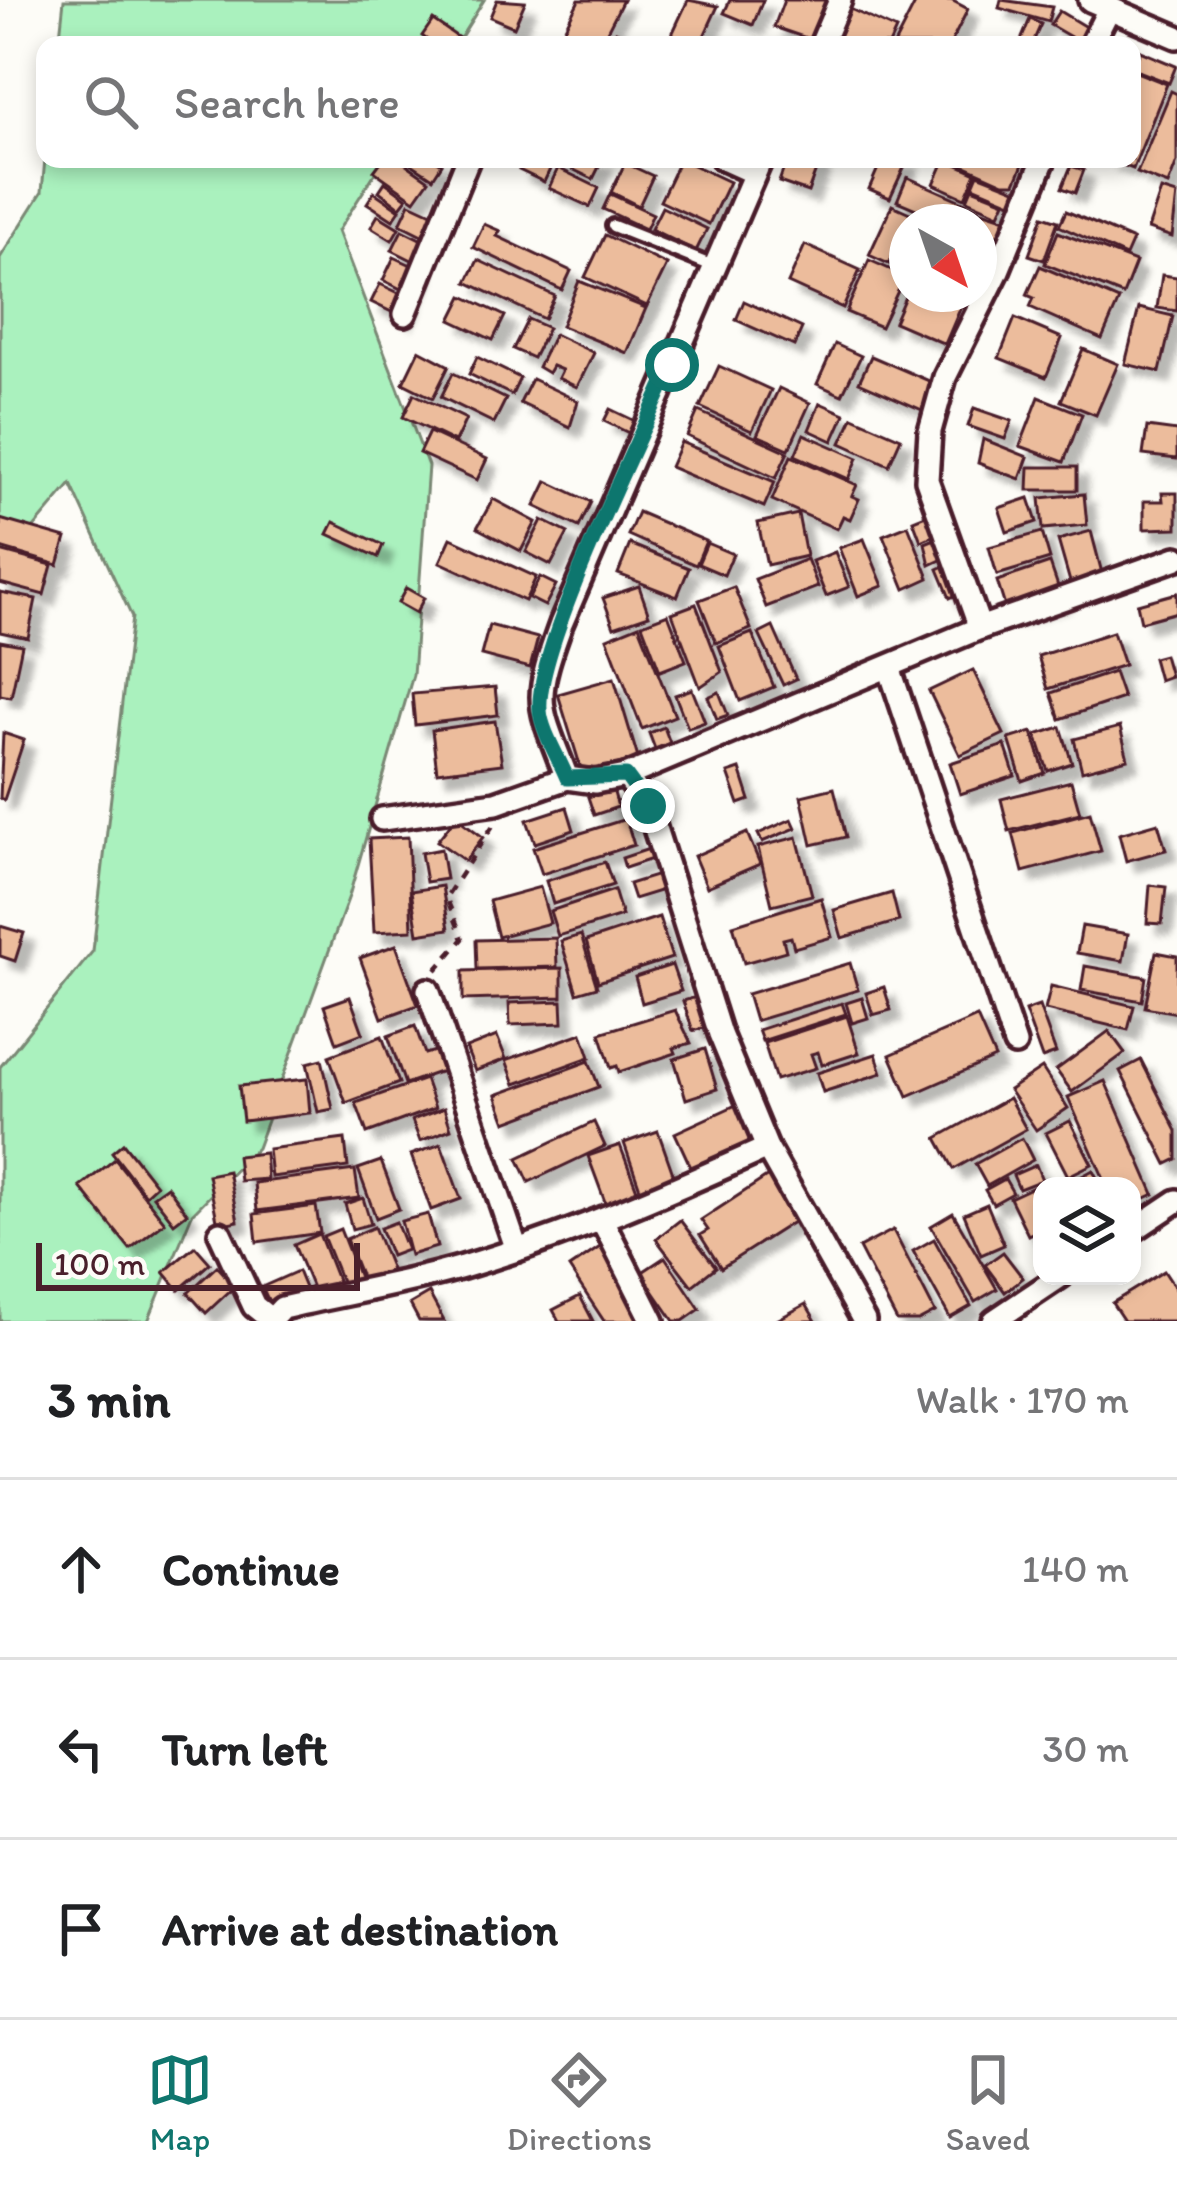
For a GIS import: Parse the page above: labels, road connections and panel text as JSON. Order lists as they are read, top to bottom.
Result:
{
  "scale_bar": "100 m",
  "north": "bottom right",
  "page": {
    "search": "Search here",
    "scale": "100 m",
    "heading": ["3 min", "Walk · 170 m"],
    "list": [
      ["Continue", "140 m"],
      ["Turn left", "30 m"],
      "Arrive at destination"
    ],
    "nav": ["Map", "Directions", "Saved"]
  }
}
